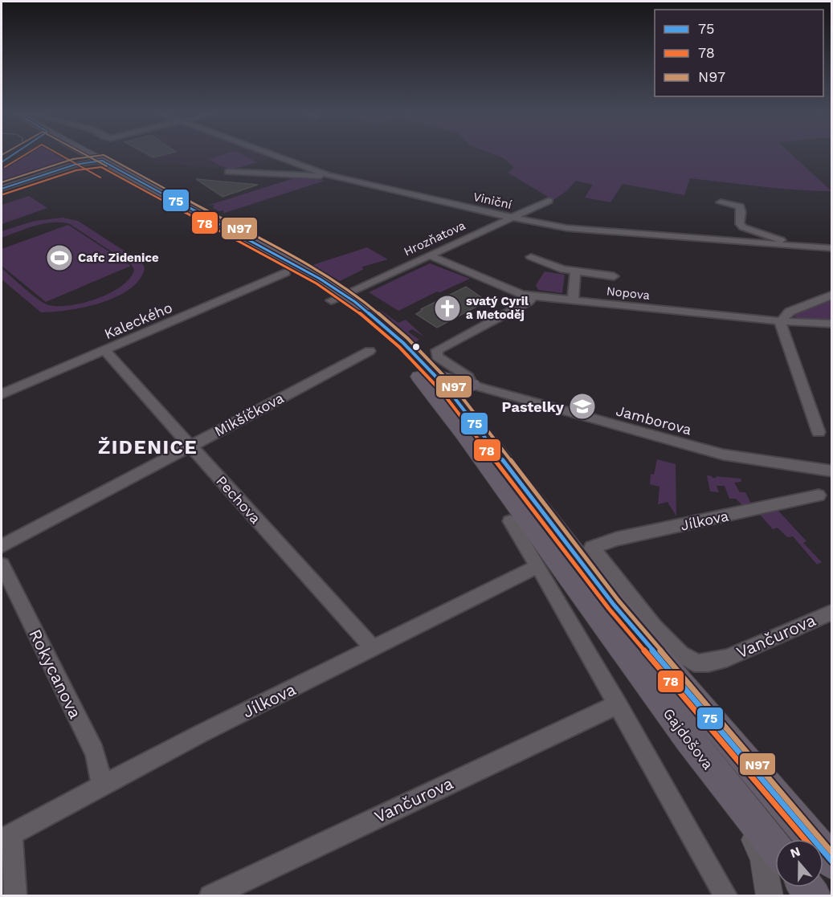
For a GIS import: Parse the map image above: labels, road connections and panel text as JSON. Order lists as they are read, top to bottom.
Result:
{
  "streets": {
    "main road": ["Gajdošova"],
    "street": [
      "Viniční",
      "Hrozňatova",
      "Nopova",
      "Kaleckého",
      "Mikšíčkova",
      "Jamborova",
      "Pechova",
      "Jílkova",
      "Vančurova",
      "Rokycanova"
    ]
  },
  "crossings": [
    ["Viniční", "Hrozňatova"],
    ["Hrozňatova", "Nopova"],
    ["Hrozňatova", "Gajdošova"],
    ["Kaleckého", "Pechova"],
    ["Kaleckého", "Gajdošova"],
    ["Mikšíčkova", "Pechova"],
    ["Pechova", "Jílkova"],
    ["Jílkova", "Vančurova"],
    ["Jílkova", "Rokycanova"]
  ],
  "districts": ["ŽIDENICE"],
  "places": {
    "sports": ["Cafc Zidenice"],
    "church": ["svatý Cyril a Metoděj"],
    "school or university": ["Pastelky"]
  },
  "lines": ["transit line 75", "transit line 78", "transit line N97"],
  "legend": ["75", "78", "N97"],
  "north": "top"
}
